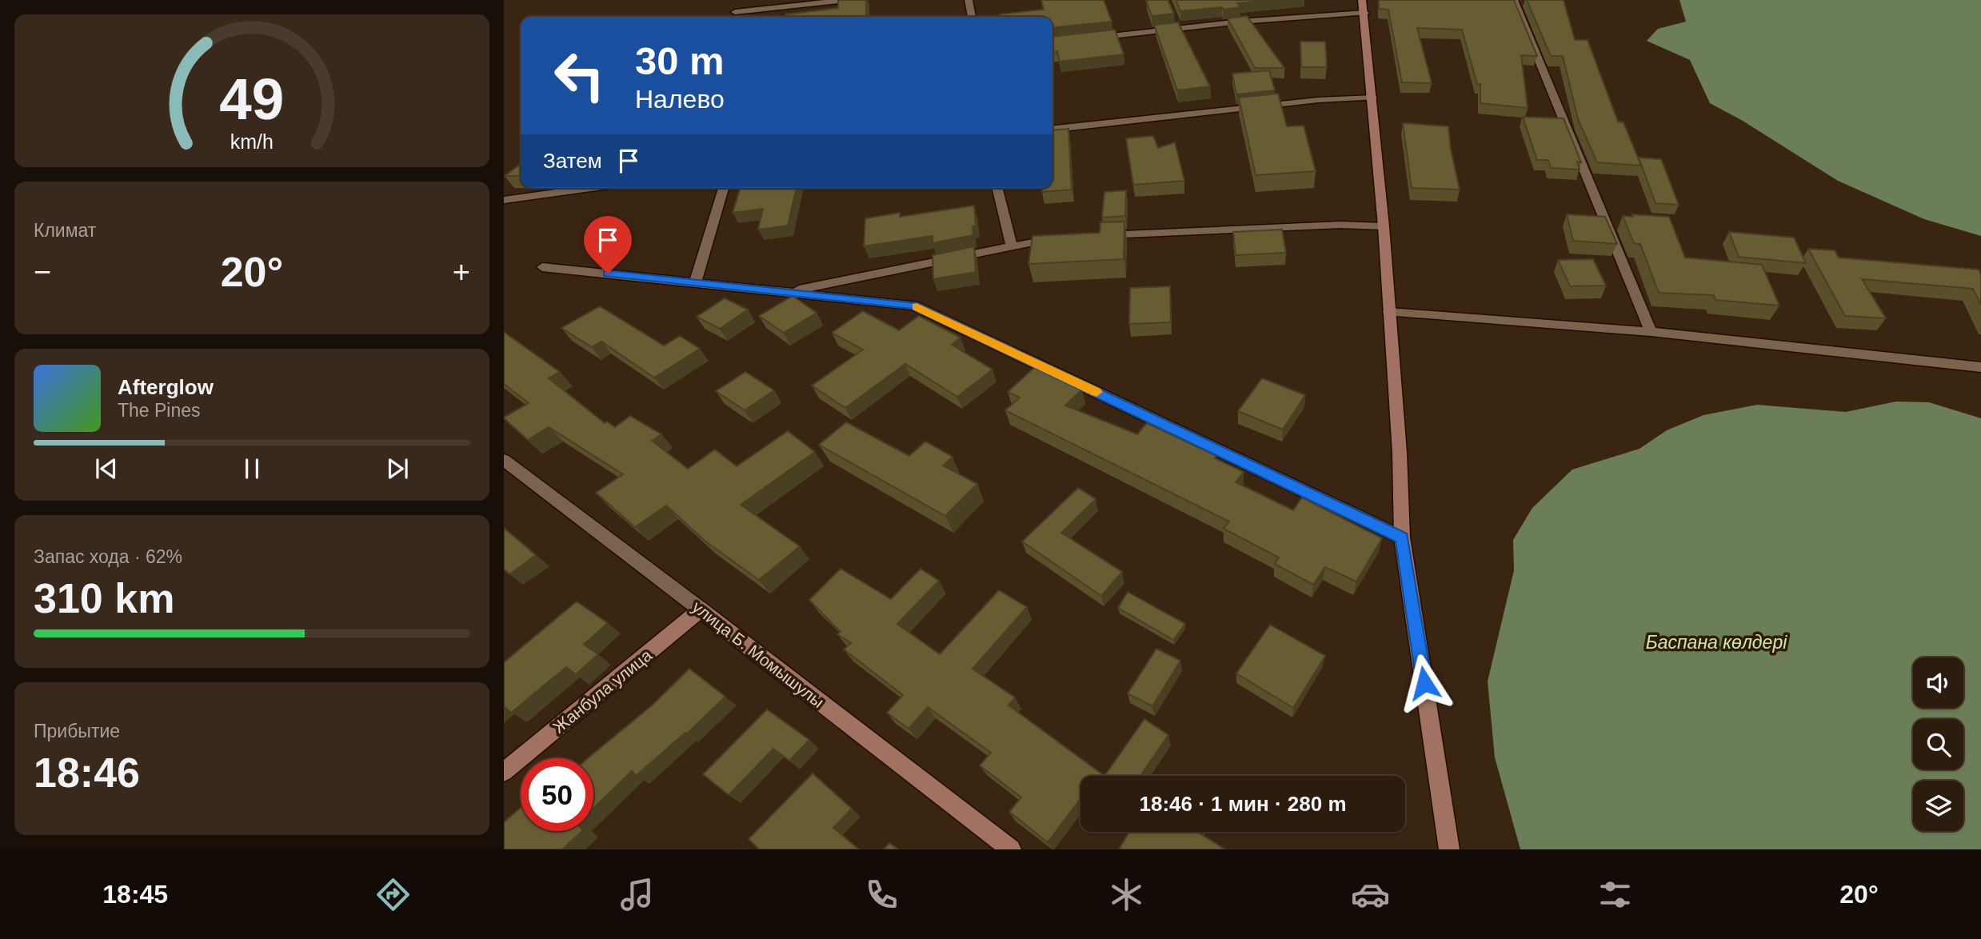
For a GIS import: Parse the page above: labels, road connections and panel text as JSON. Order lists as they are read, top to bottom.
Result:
{
  "streets": {
    "main road": ["улица Б. Момышулы", "Жанбула улица"]
  },
  "crossings": [
    ["улица Б. Момышулы", "Жанбула улица"]
  ],
  "water": ["Баспана көлдері"],
  "page": {
    "turn": ["30 m", "Налево"],
    "then": "Затем",
    "tile": [
      "Климат",
      ["Запас хода · 62%", "310 km"],
      ["Прибытие", "18:46"]
    ],
    "heat": ["−", "20°", "+"],
    "song": ["Afterglow", "The Pines"],
    "limit": "50",
    "trip": "18:46 · 1 мин · 280 m",
    "tabs": ["18:45", "20°"],
    "gauge": ["49", "km/h"]
  }
}
